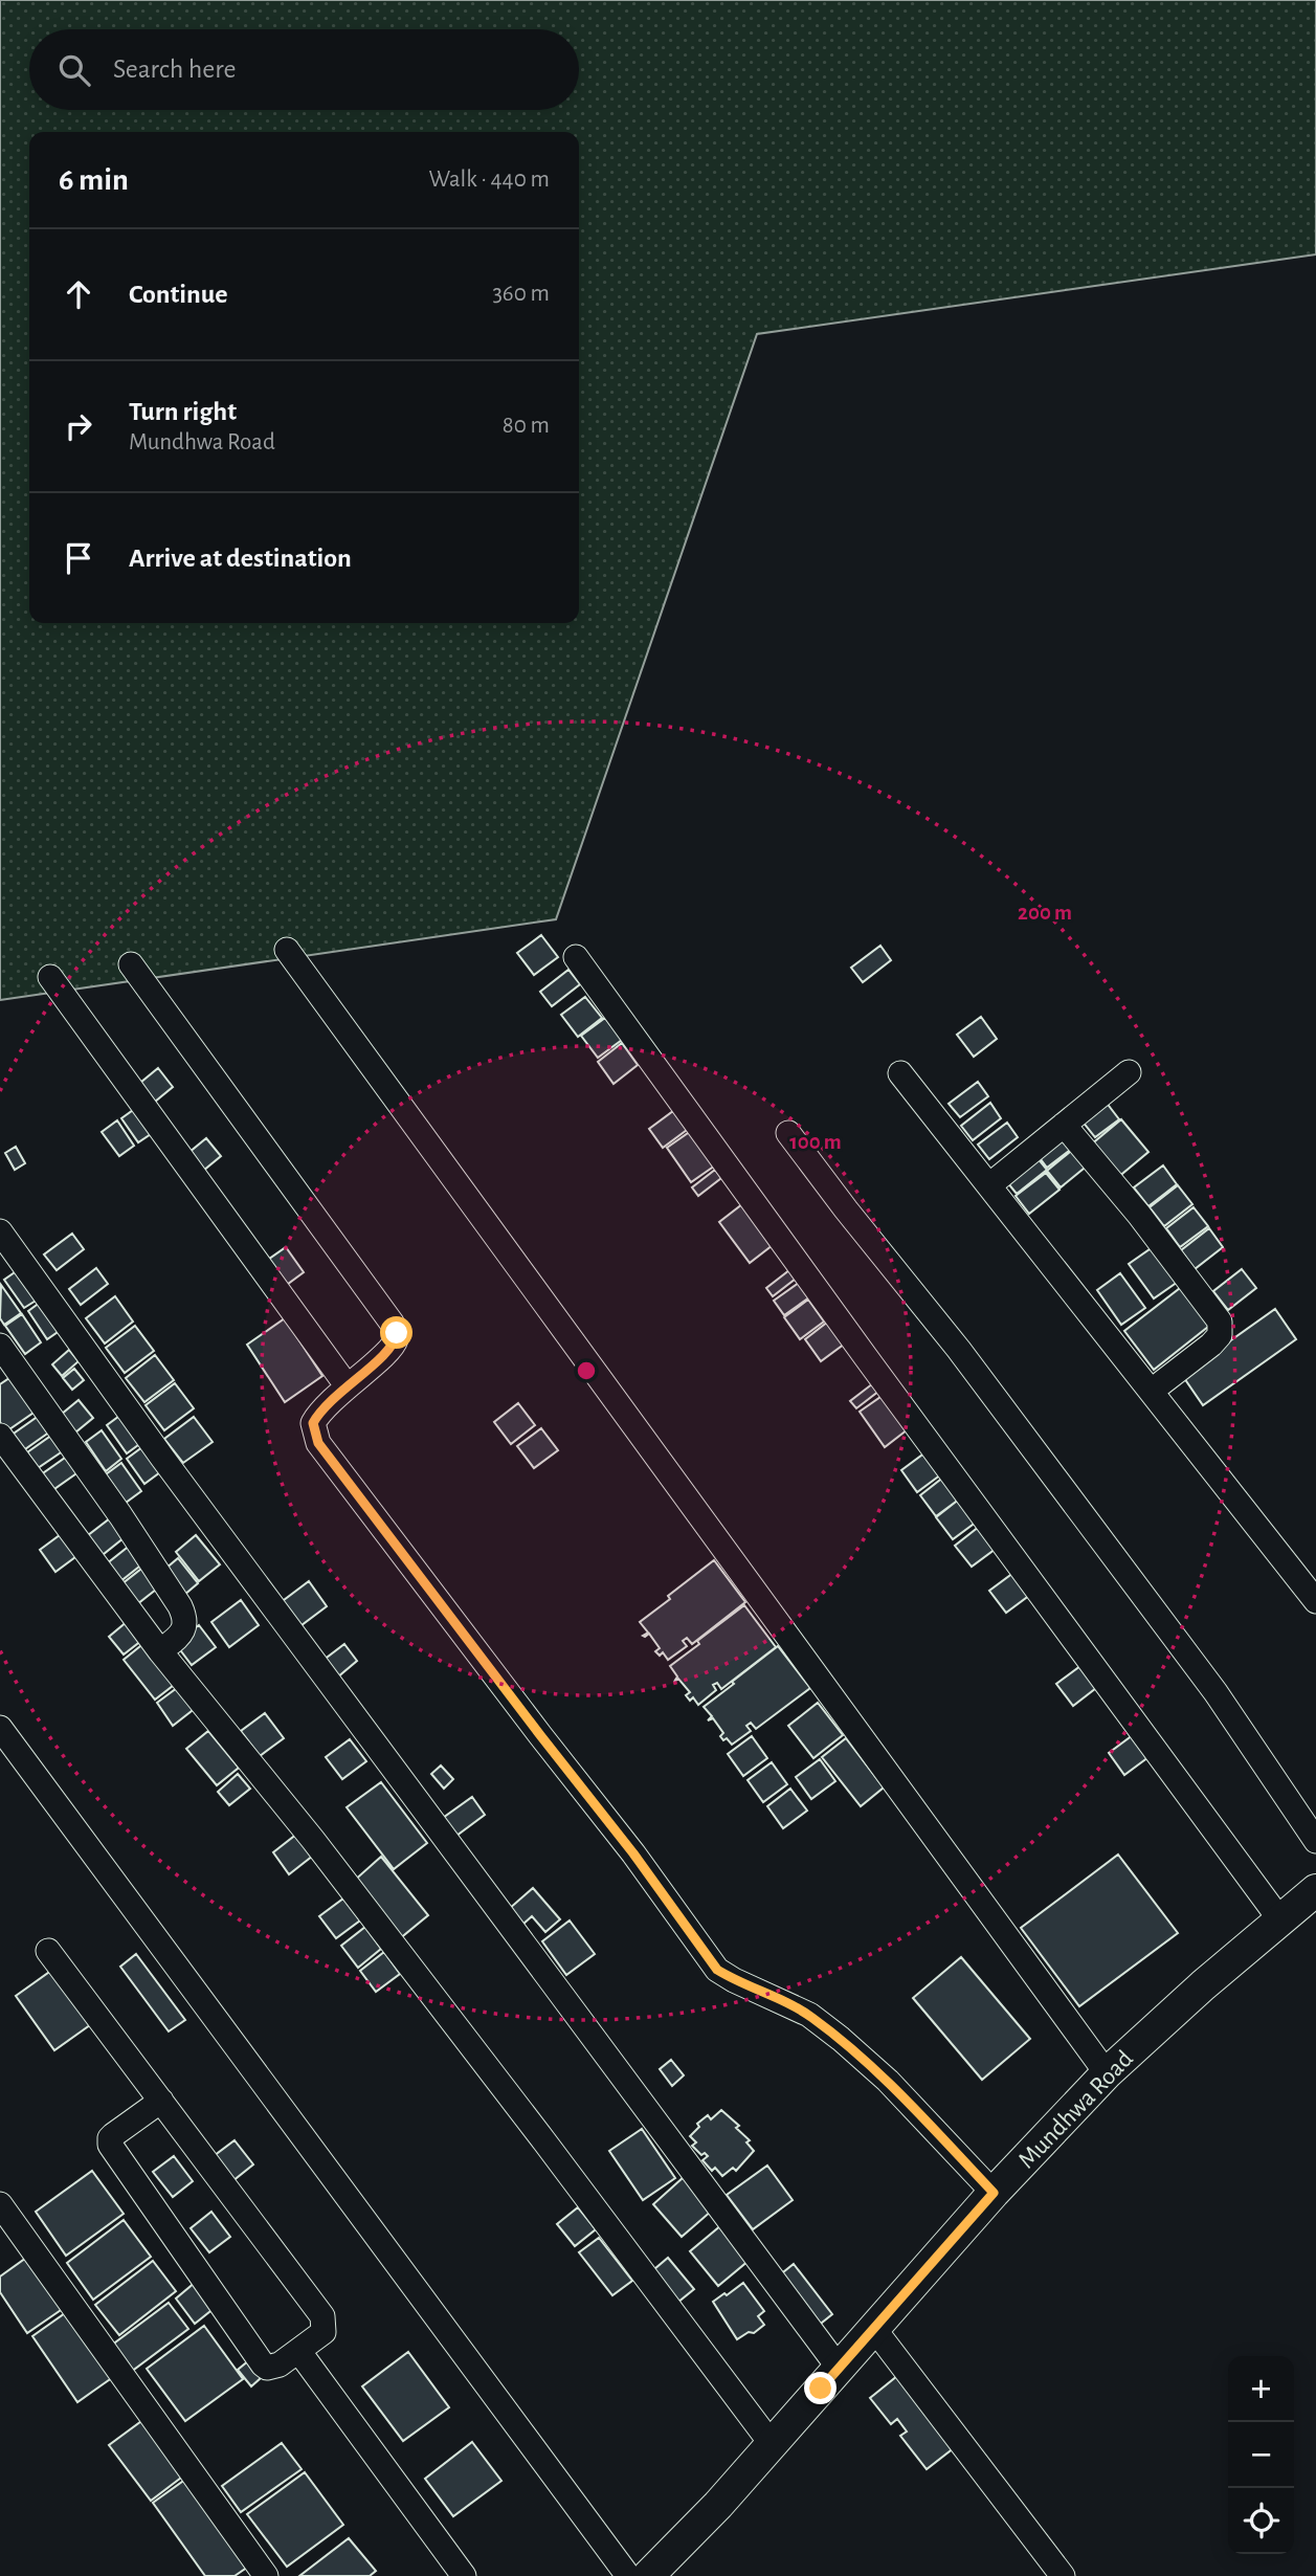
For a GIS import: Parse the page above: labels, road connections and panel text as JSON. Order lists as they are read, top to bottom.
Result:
{
  "streets": {
    "main road": ["Mundhwa Road"]
  },
  "page": {
    "search": "Search here",
    "heading": ["6 min", "Walk · 440 m"],
    "list": [
      ["Continue", "360 m"],
      ["Turn right", "Mundhwa Road", "80 m"],
      "Arrive at destination"
    ],
    "map_buttons": ["+", "−"]
  },
  "rings": ["200 m", "100 m"]
}
